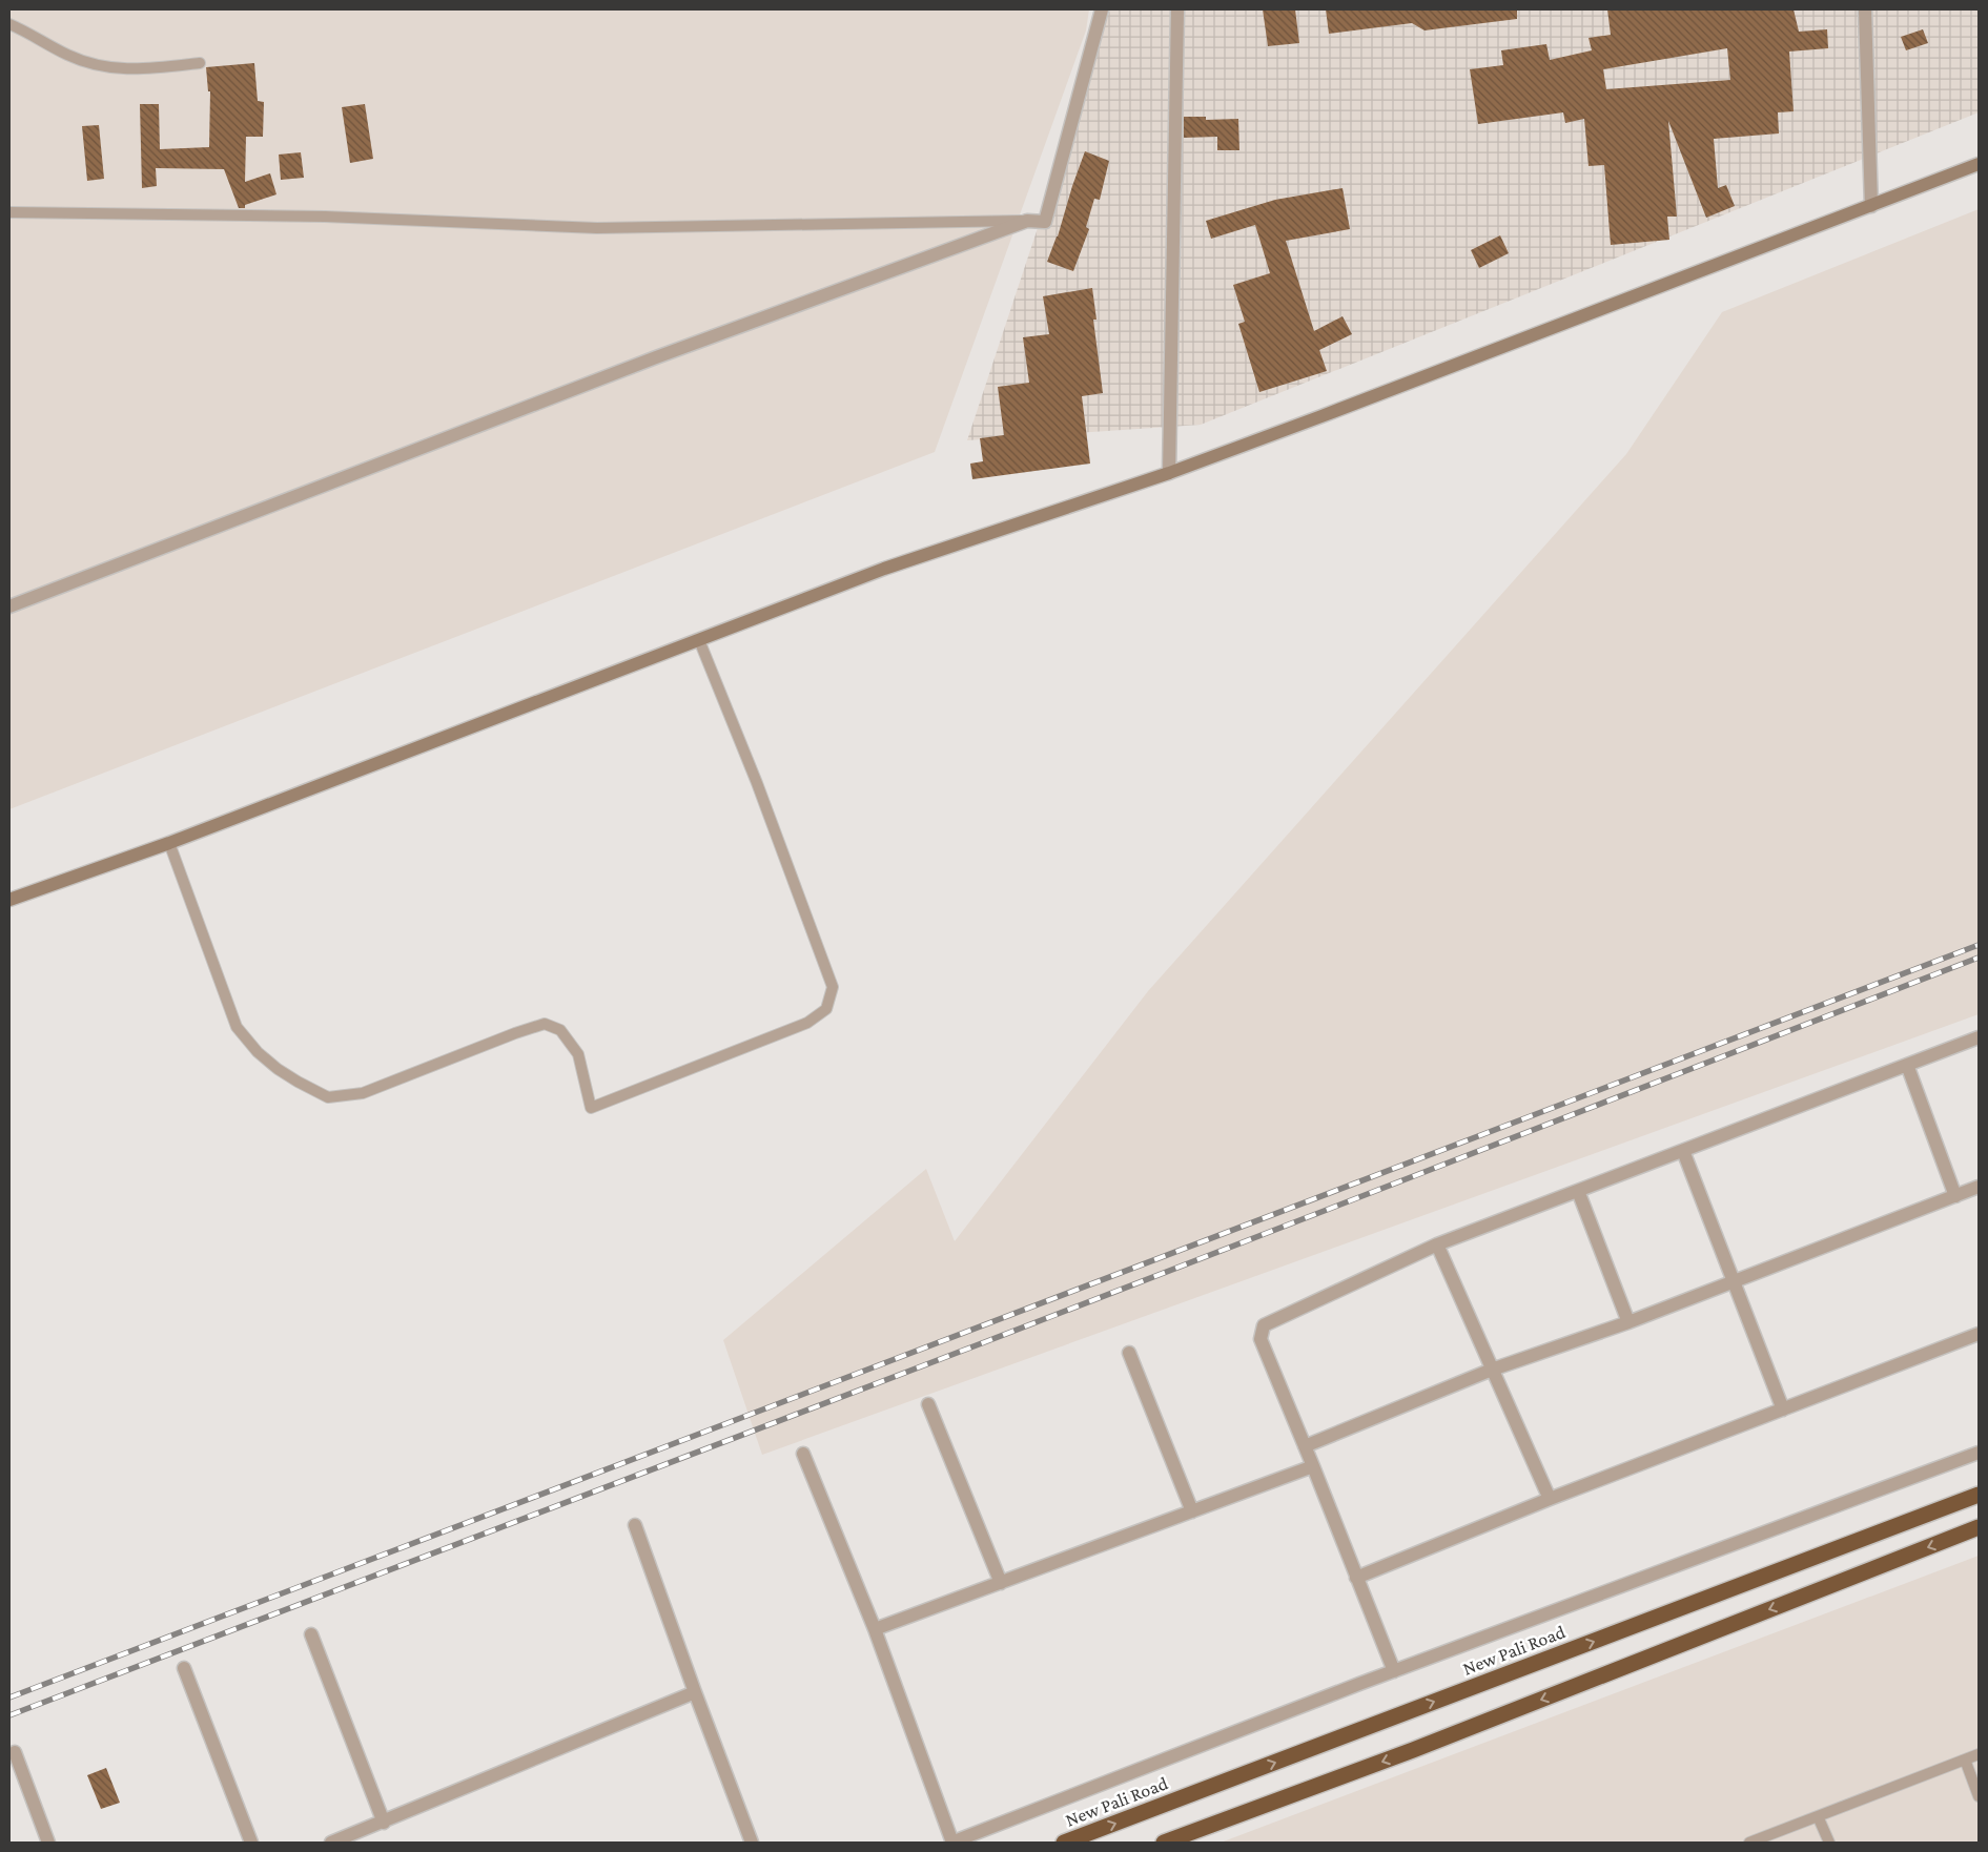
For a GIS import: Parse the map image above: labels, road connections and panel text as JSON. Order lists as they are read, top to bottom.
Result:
{
  "streets": {
    "highway": ["New Pali Road"]
  }
}
